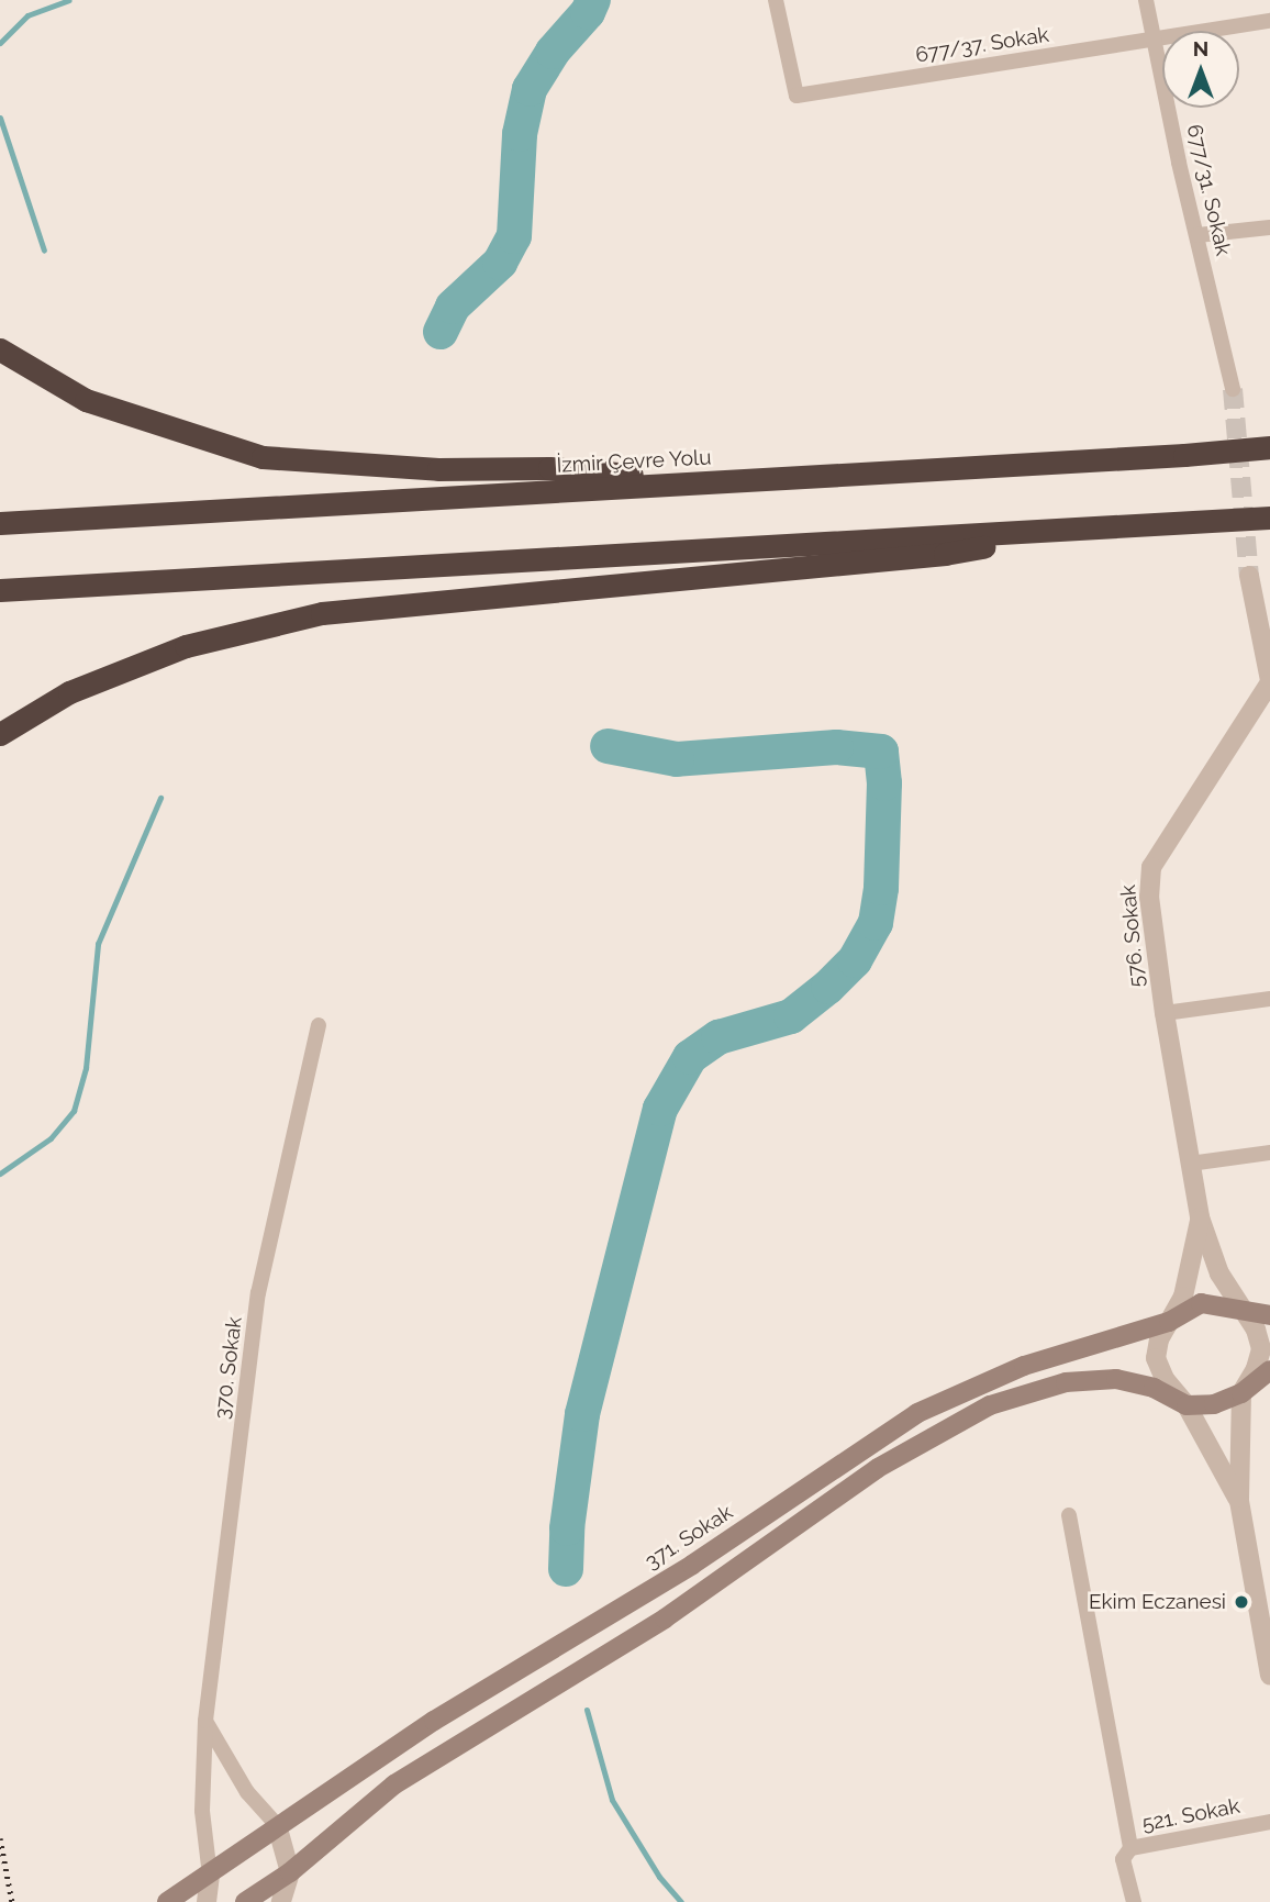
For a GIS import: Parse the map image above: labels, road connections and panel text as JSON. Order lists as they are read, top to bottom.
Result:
{
  "streets": {
    "highway": ["İzmir Çevre Yolu"],
    "main road": ["371. Sokak"],
    "street": [
      "677/37. Sokak",
      "677/31. Sokak",
      "576. Sokak",
      "370. Sokak",
      "521. Sokak"
    ]
  },
  "crossings": [
    ["677/37. Sokak", "677/31. Sokak"],
    ["370. Sokak", "371. Sokak"]
  ],
  "places": ["Ekim Eczanesi"],
  "north": "top"
}
